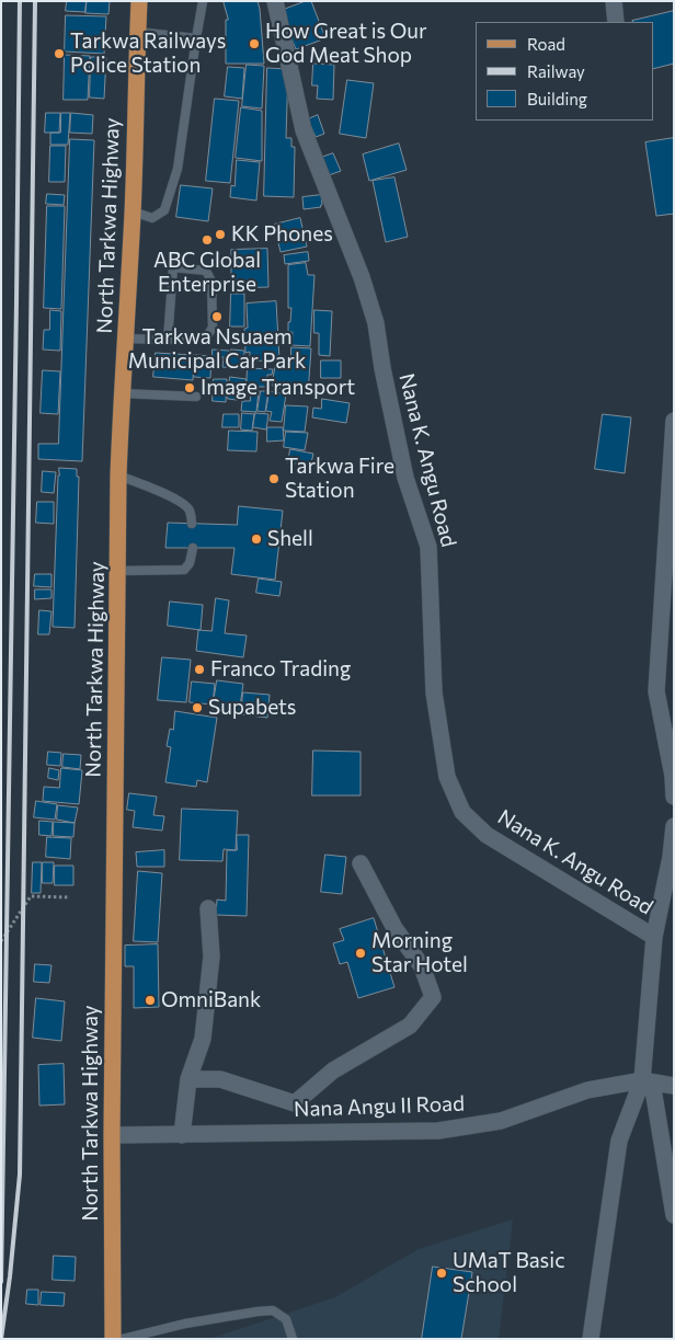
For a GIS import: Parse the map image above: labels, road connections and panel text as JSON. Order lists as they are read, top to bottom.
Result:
{
  "streets": {
    "main road": ["North Tarkwa Highway"],
    "street": ["Nana K. Angu Road", "Nana Angu II Road"]
  },
  "crossings": [
    ["North Tarkwa Highway", "Nana Angu II Road"]
  ],
  "places": [
    "How Great is Our God Meat Shop",
    "Tarkwa Railways Police Station",
    "KK Phones",
    "ABC Global Enterprise",
    "Tarkwa Nsuaem Municipal Car Park",
    "Image Transport",
    "Tarkwa Fire Station",
    "Shell",
    "Franco Trading",
    "Supabets",
    "Morning Star Hotel",
    "OmniBank",
    "UMaT Basic School"
  ],
  "legend": ["Road", "Railway", "Building"]
}
